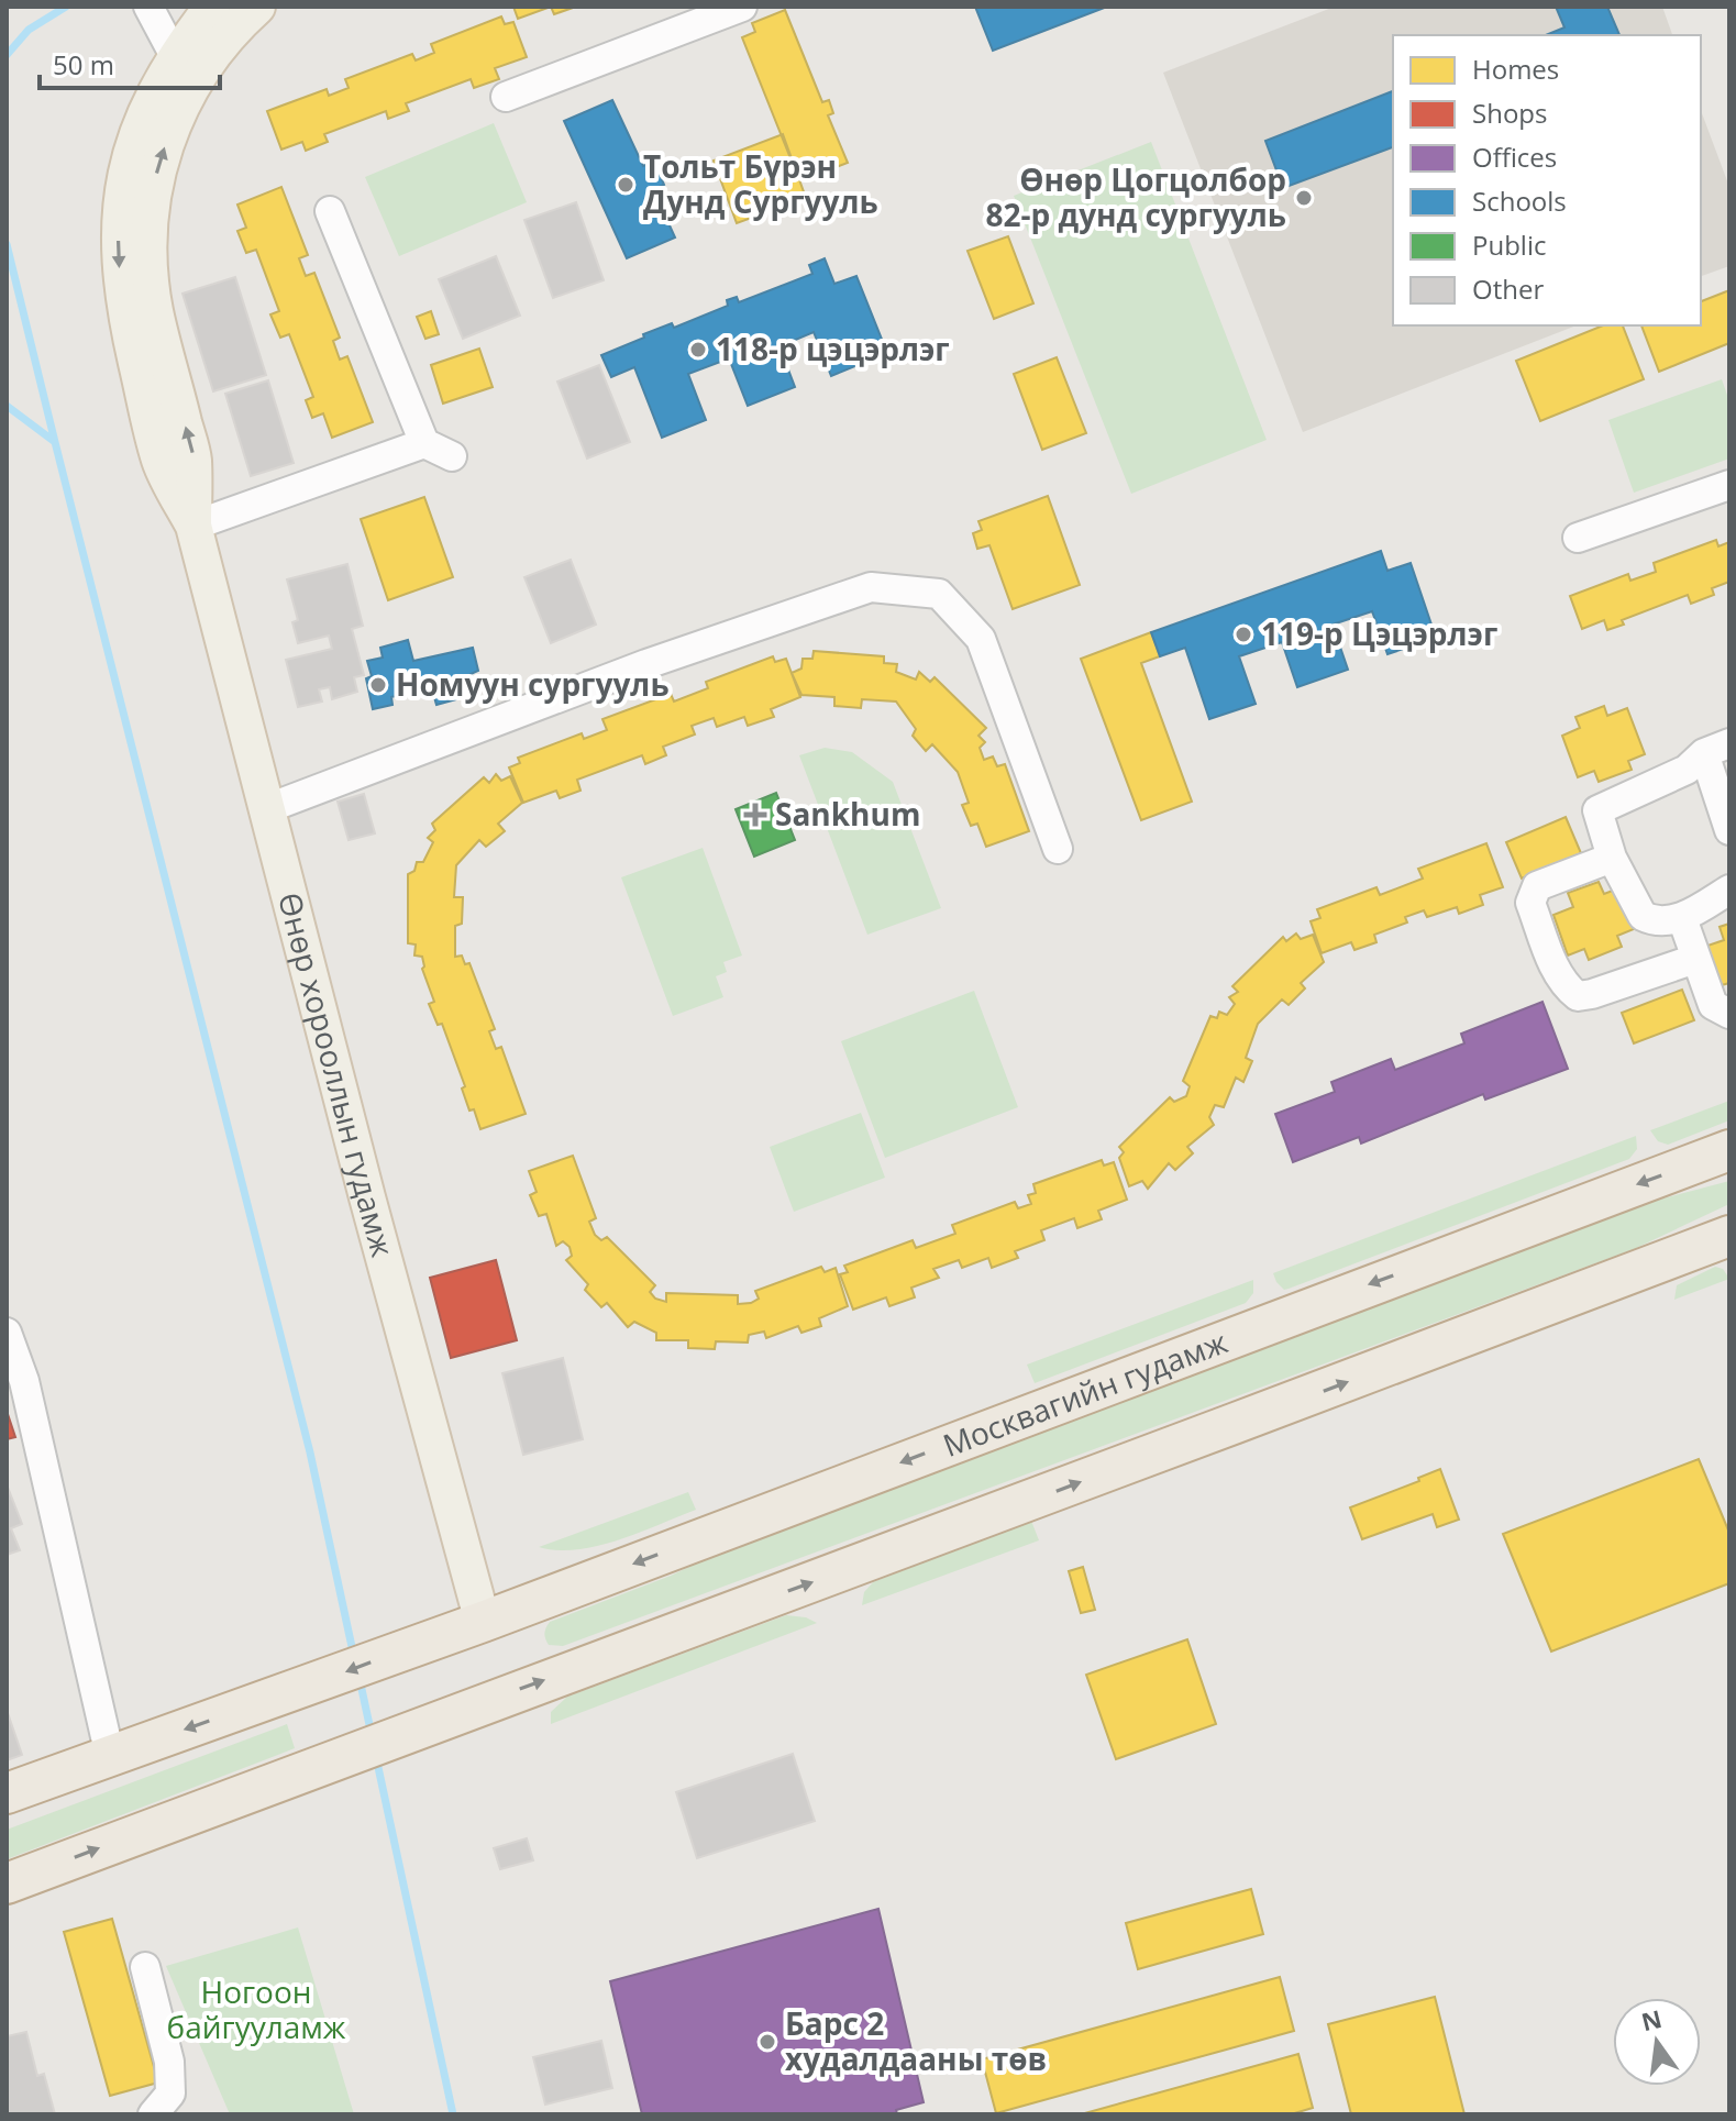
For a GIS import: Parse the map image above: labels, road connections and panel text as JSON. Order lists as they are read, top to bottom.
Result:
{
  "streets": {
    "highway": ["Москвагийн гудамж"],
    "main road": ["Өнөр хорооллын гудамж"]
  },
  "crossings": [
    ["Өнөр хорооллын гудамж", "Москвагийн гудамж"]
  ],
  "parks": ["Ногоон байгууламж"],
  "places": {
    "other": [
      "Тольт Бүрэн Дунд Сургууль",
      "Өнөр Цогцолбор 82-р дунд сургууль",
      "118-р цэцэрлэг",
      "119-р Цэцэрлэг",
      "Номуун сургууль",
      "Барс 2 худалдааны төв"
    ],
    "health": ["Sankhum"]
  },
  "legend": [
    "Homes",
    "Shops",
    "Offices",
    "Schools",
    "Public",
    "Other"
  ],
  "scale_bar": "50 m",
  "north": "top"
}
